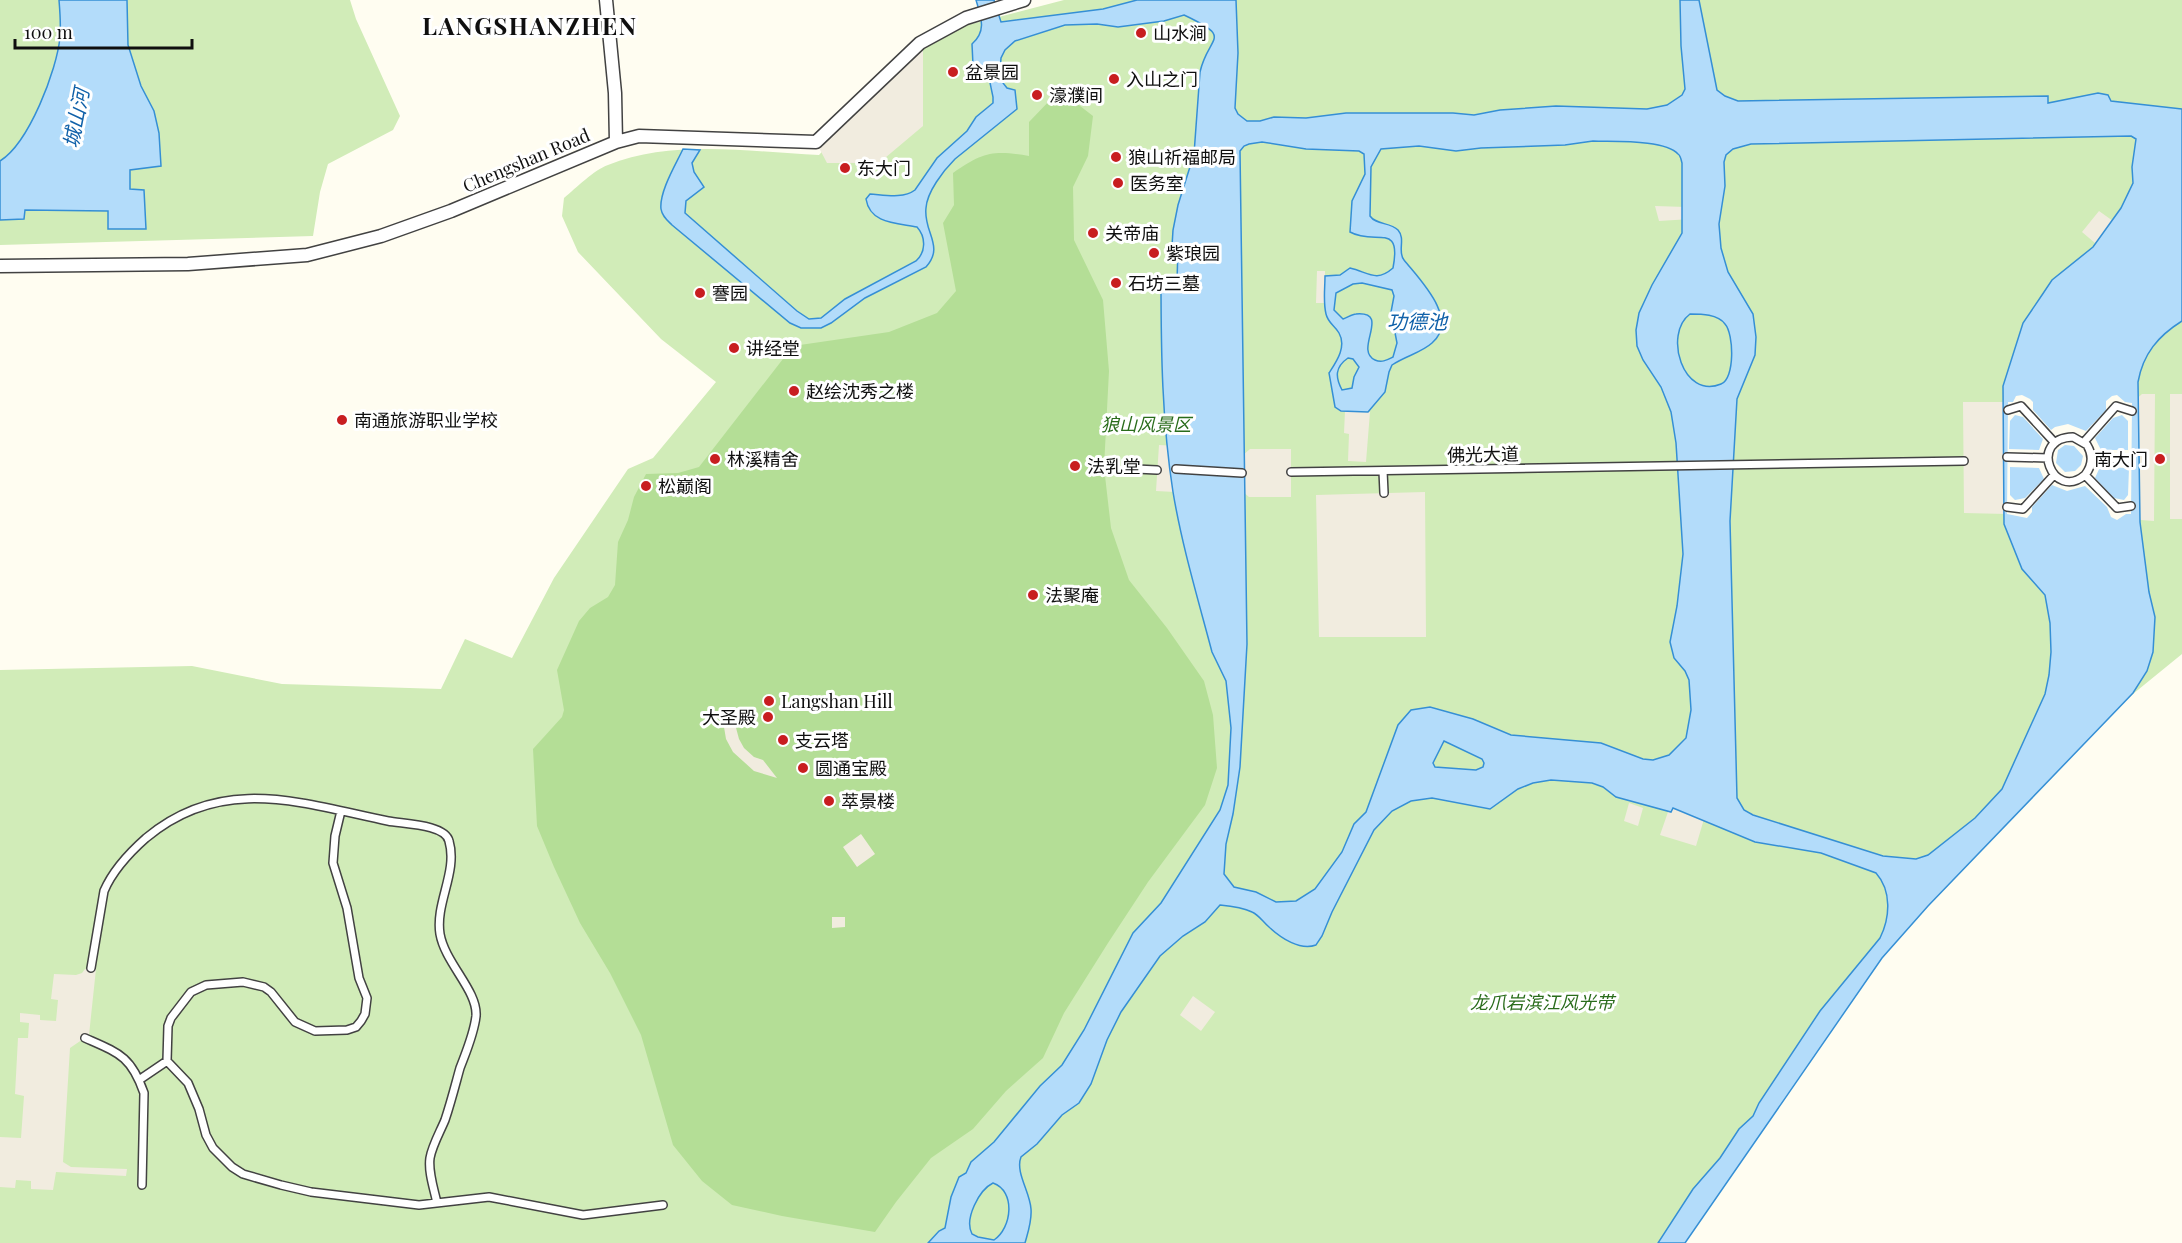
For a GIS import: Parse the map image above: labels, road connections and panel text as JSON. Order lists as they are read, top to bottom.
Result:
{
  "streets": {
    "street": ["Chengshan Road", "佛光大道"]
  },
  "districts": ["LANGSHANZHEN"],
  "water": ["城山河", "功德池"],
  "parks": ["狼山风景区", "龙爪岩滨江风光带"],
  "places": [
    "山水涧",
    "盆景园",
    "入山之门",
    "濠濮间",
    "狼山祈福邮局",
    "东大门",
    "医务室",
    "关帝庙",
    "紫琅园",
    "石坊三墓",
    "謇园",
    "讲经堂",
    "赵绘沈秀之楼",
    "南通旅游职业学校",
    "林溪精舍",
    "南大门",
    "法乳堂",
    "松巅阁",
    "法聚庵",
    "Langshan Hill",
    "大圣殿",
    "支云塔",
    "圆通宝殿",
    "萃景楼"
  ],
  "scale_bar": "100 m"
}
